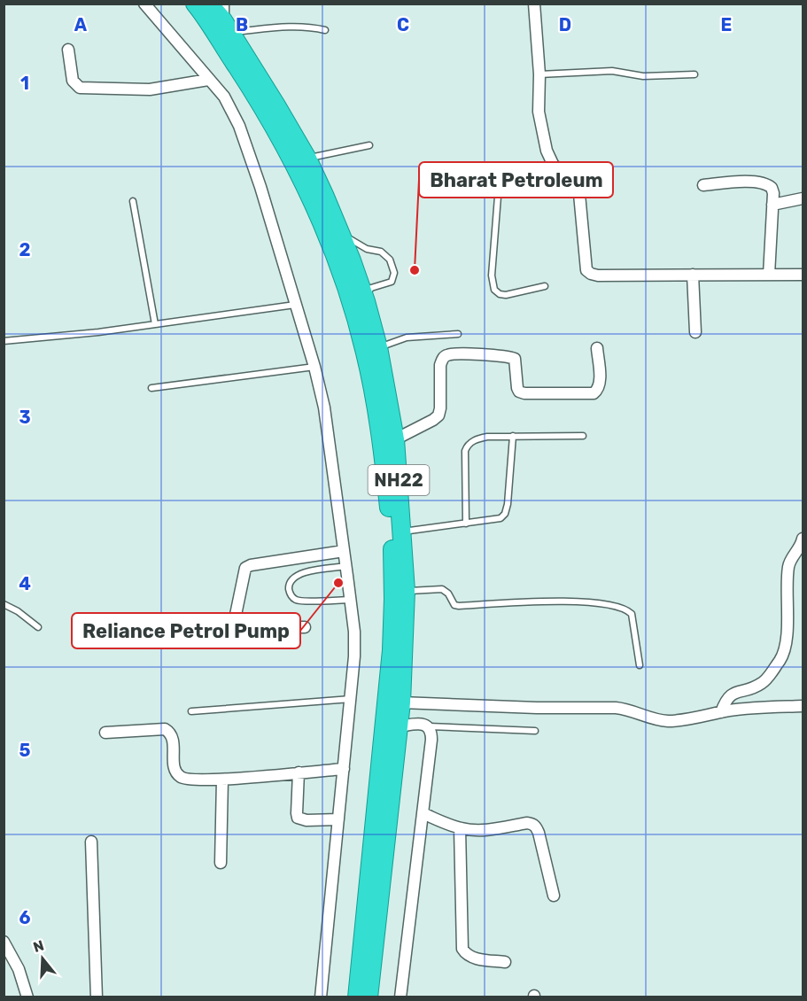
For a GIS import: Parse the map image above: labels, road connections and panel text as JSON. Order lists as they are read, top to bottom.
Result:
{
  "streets": {
    "highway": ["NH22"]
  },
  "places": ["Bharat Petroleum", "Reliance Petrol Pump"],
  "north": "top",
  "grid": {
    "columns": [
      "A",
      "B",
      "C",
      "D",
      "E"
    ],
    "rows": [
      "1",
      "2",
      "3",
      "4",
      "5",
      "6"
    ]
  }
}
